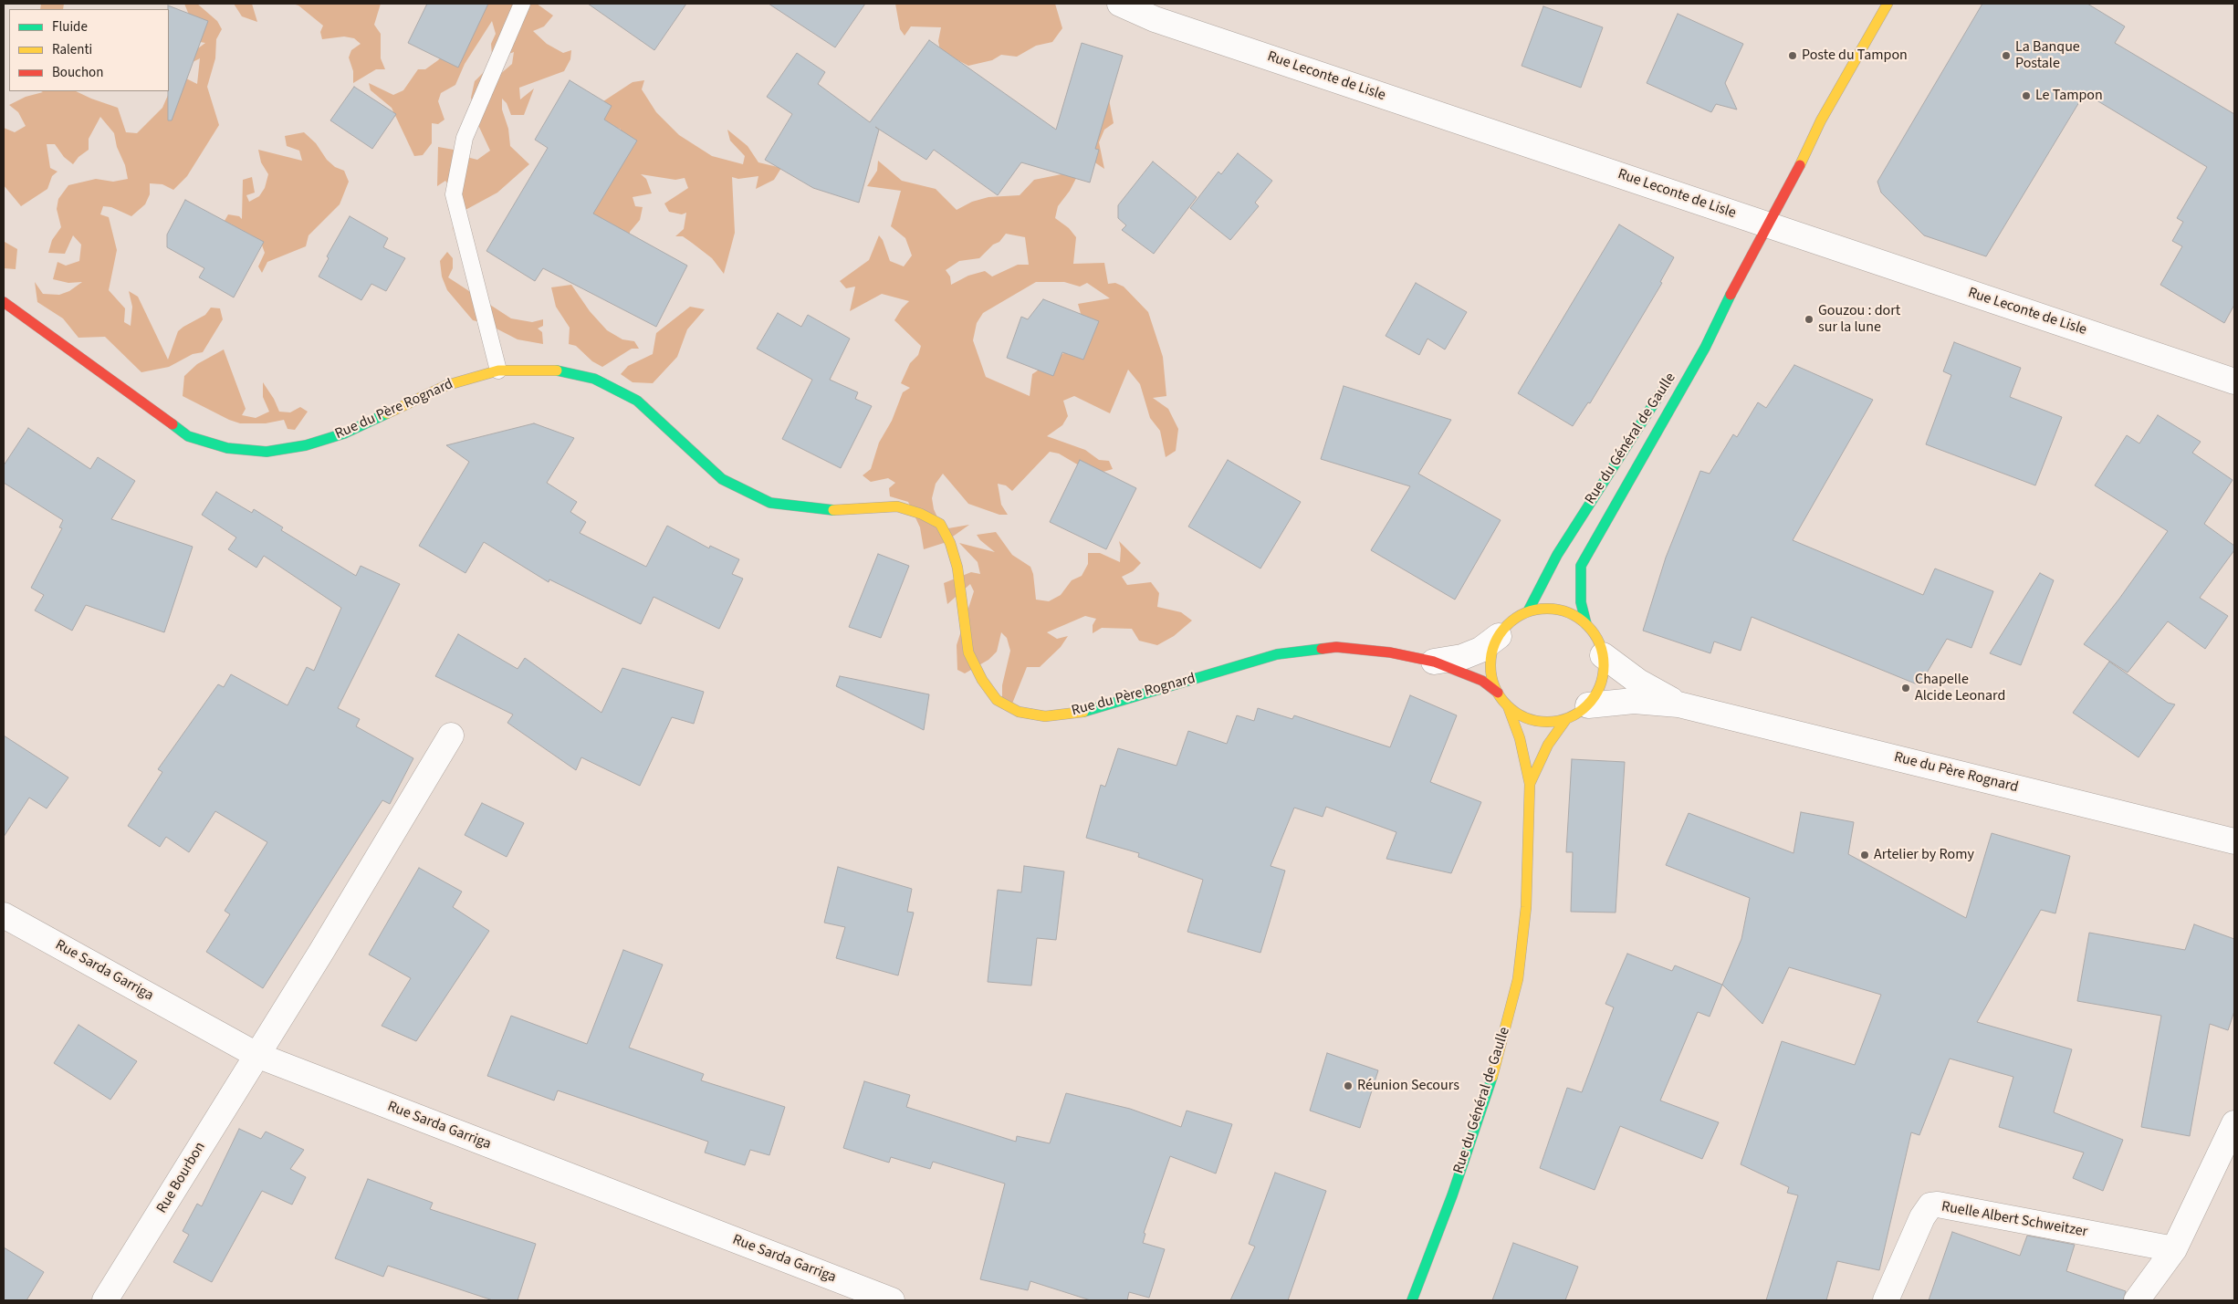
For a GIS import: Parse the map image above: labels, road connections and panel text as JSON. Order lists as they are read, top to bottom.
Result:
{
  "streets": {
    "main road": ["Rue du Père Rognard", "Rue du Général de Gaulle"],
    "street": [
      "Rue Leconte de Lisle",
      "Rue Sarda Garriga",
      "Rue Bourbon",
      "Ruelle Albert Schweitzer"
    ]
  },
  "crossings": [
    ["Rue Leconte de Lisle", "Rue du Général de Gaulle"],
    ["Rue du Père Rognard", "Rue du Général de Gaulle"],
    ["Rue Sarda Garriga", "Rue Bourbon"]
  ],
  "places": [
    "Poste du Tampon",
    "La Banque Postale",
    "Le Tampon",
    "Gouzou : dort sur la lune",
    "Chapelle Alcide Leonard",
    "Artelier by Romy",
    "Réunion Secours"
  ],
  "legend": ["Fluide", "Ralenti", "Bouchon"]
}
